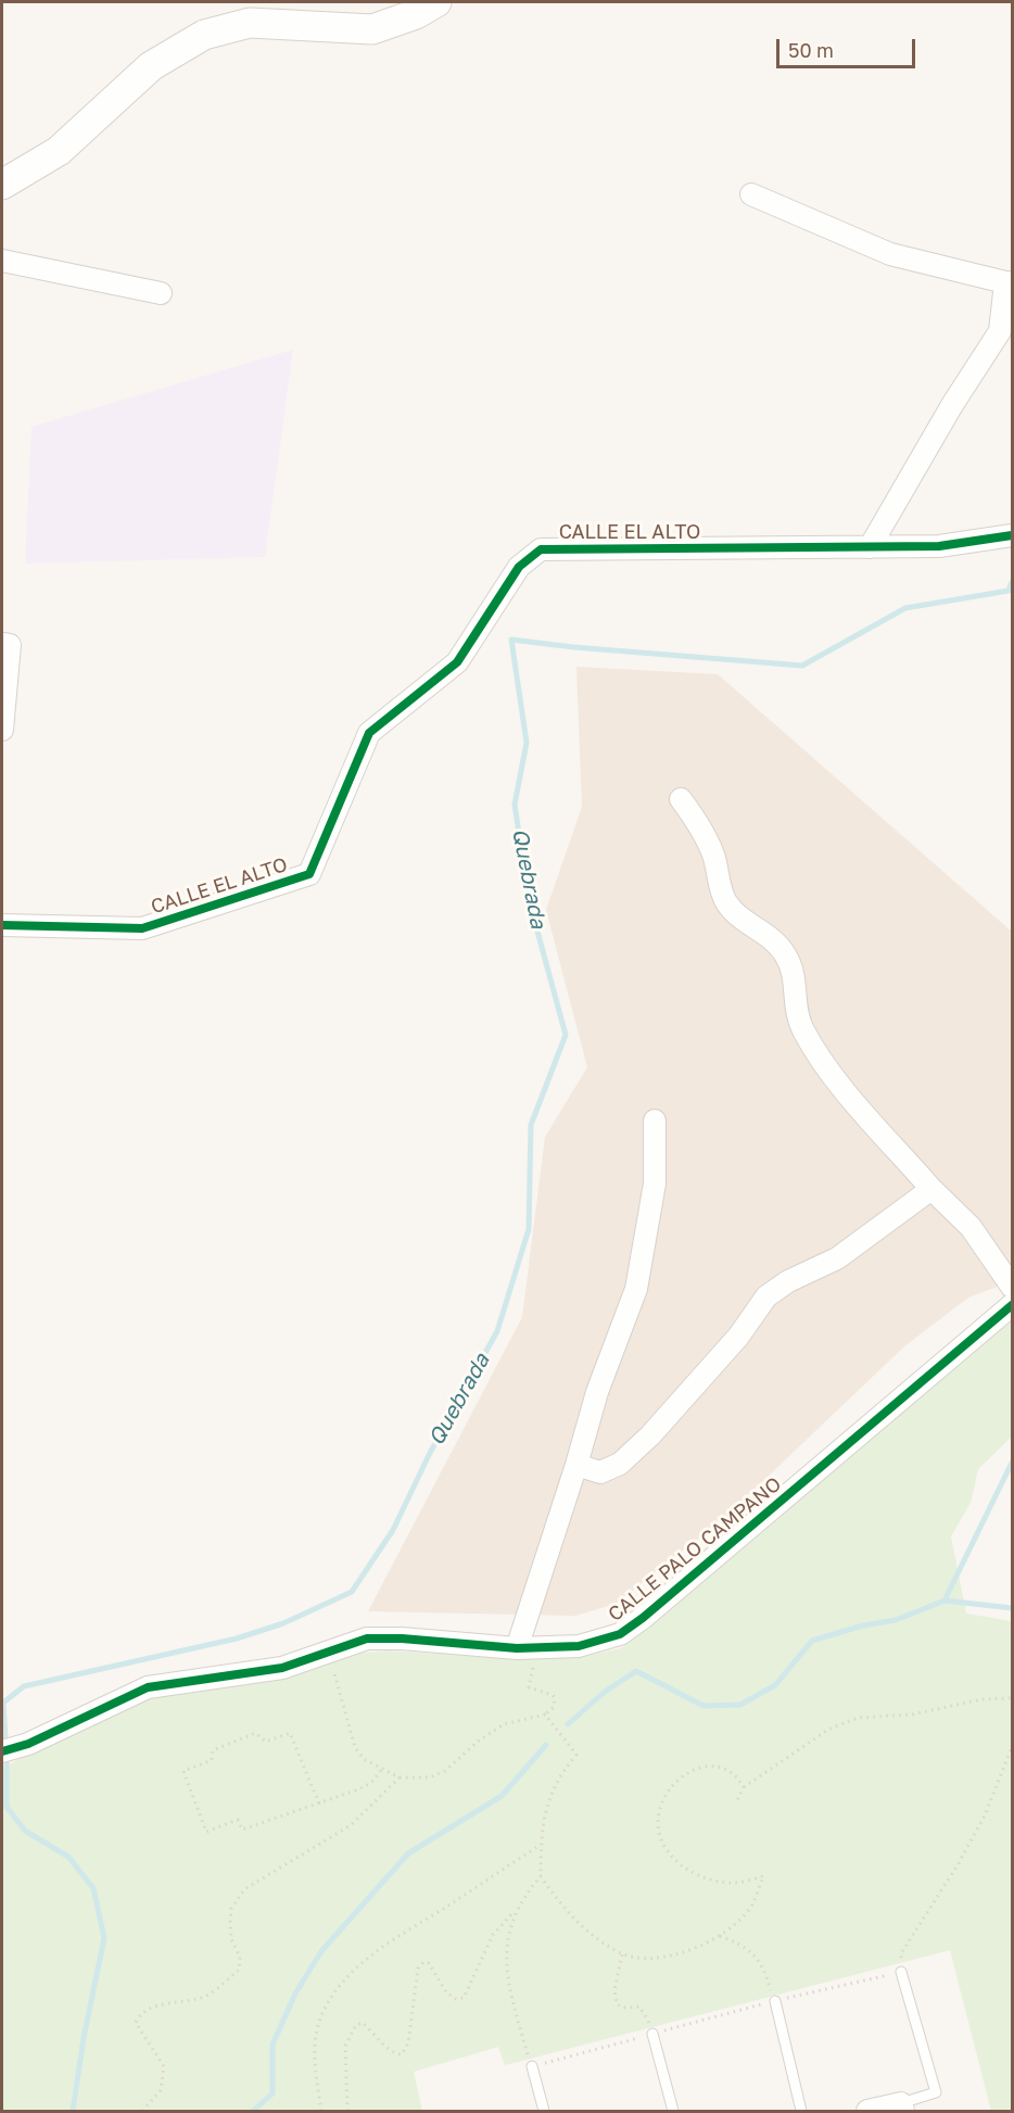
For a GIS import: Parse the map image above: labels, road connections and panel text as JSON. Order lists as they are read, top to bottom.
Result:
{
  "streets": {
    "street": ["CALLE EL ALTO", "CALLE PALO CAMPANO"]
  },
  "water": ["Quebrada"],
  "scale_bar": "50 m"
}
